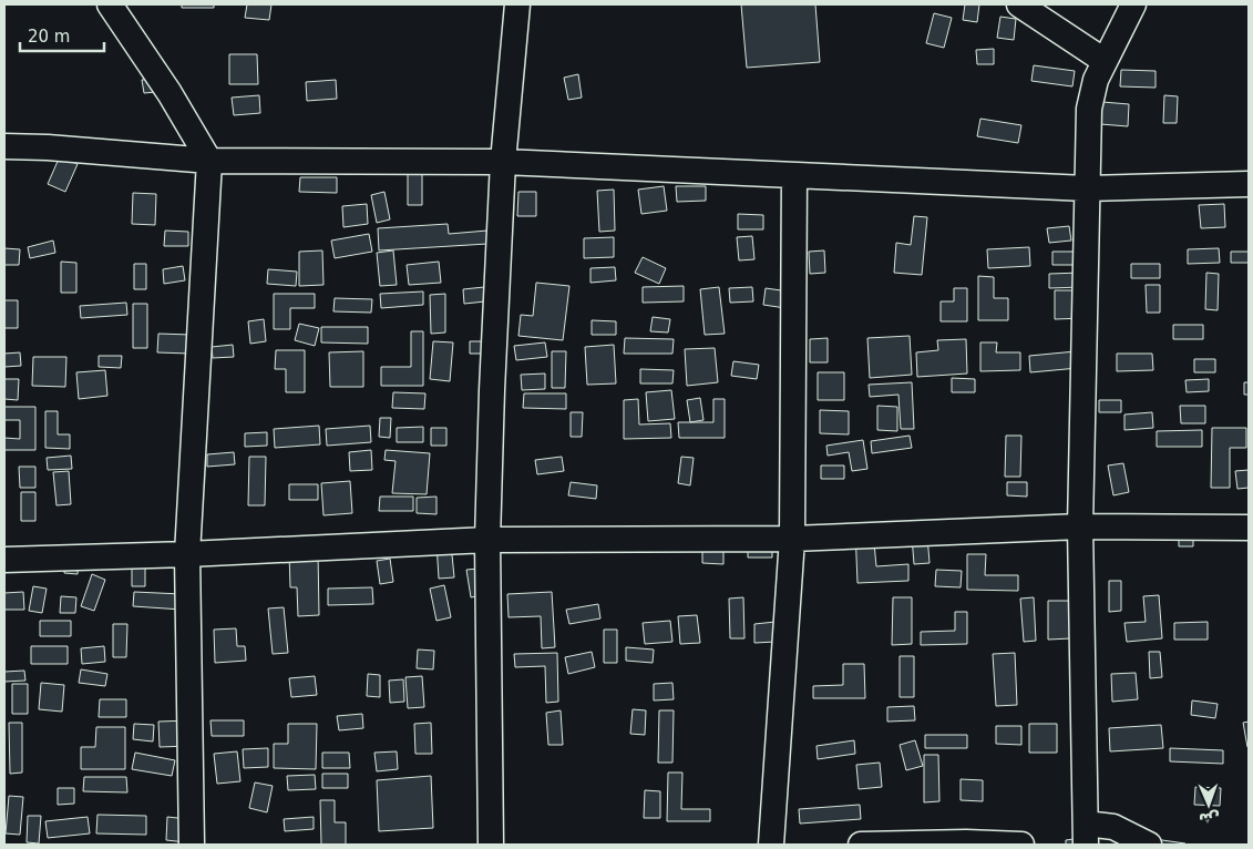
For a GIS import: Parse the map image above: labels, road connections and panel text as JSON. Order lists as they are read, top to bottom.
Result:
{
  "scale_bar": "20 m",
  "north": "bottom"
}
